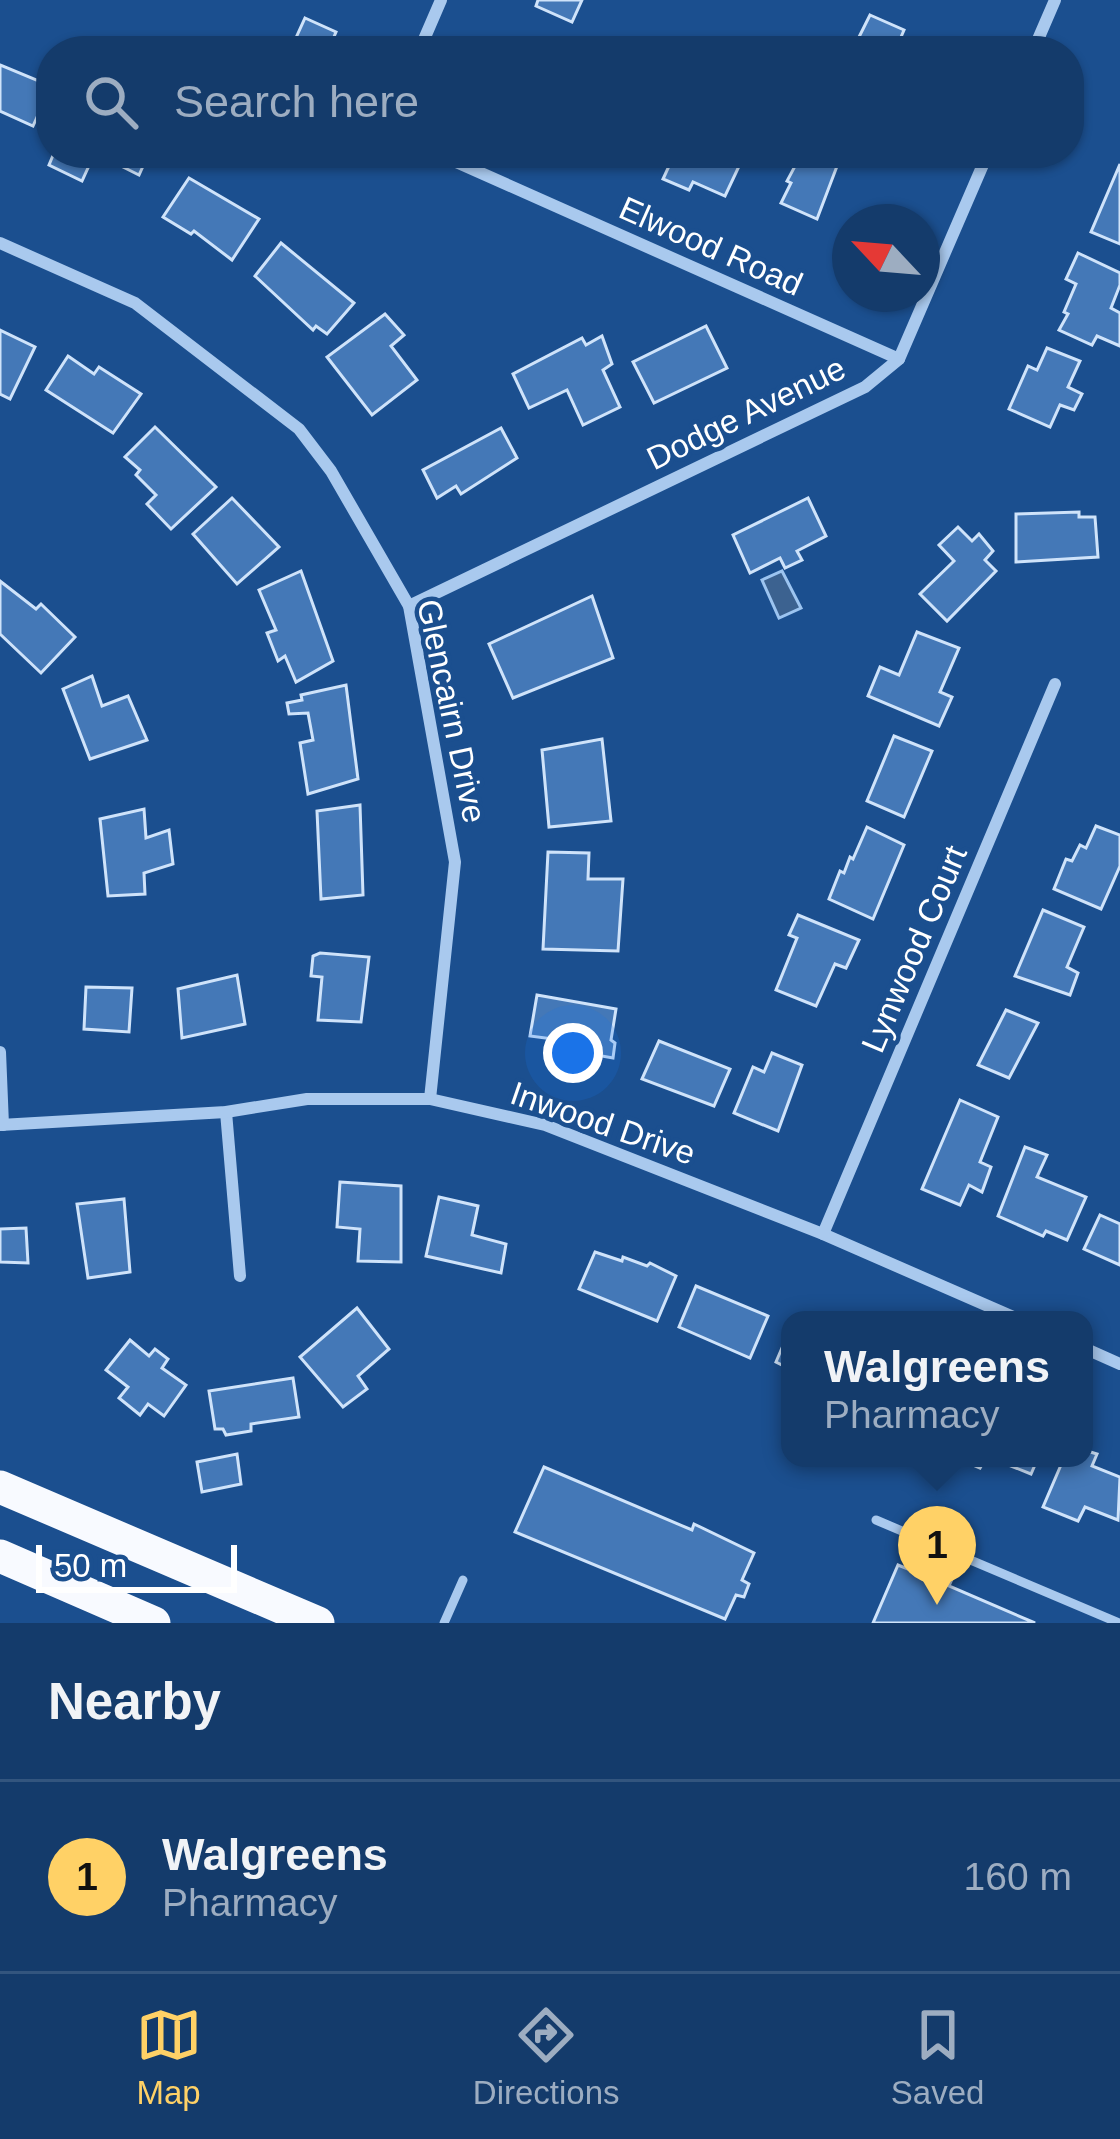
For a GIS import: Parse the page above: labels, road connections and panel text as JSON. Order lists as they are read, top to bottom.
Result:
{
  "streets": {
    "street": [
      "Elwood Road",
      "Dodge Avenue",
      "Glencairn Drive",
      "Lynwood Court",
      "Inwood Drive"
    ]
  },
  "crossings": [
    ["Elwood Road", "Dodge Avenue"],
    ["Dodge Avenue", "Glencairn Drive"],
    ["Glencairn Drive", "Inwood Drive"],
    ["Lynwood Court", "Inwood Drive"]
  ],
  "scale_bar": "50 m",
  "north": "top left",
  "page": {
    "search": "Search here",
    "popup": ["Walgreens", "Pharmacy"],
    "pins": "1",
    "scale": "50 m",
    "heading": "Nearby",
    "list": [
      {
        "mark": "1",
        "name": "Walgreens",
        "note": "Pharmacy",
        "value": "160 m"
      }
    ],
    "nav": ["Map", "Directions", "Saved"]
  }
}
